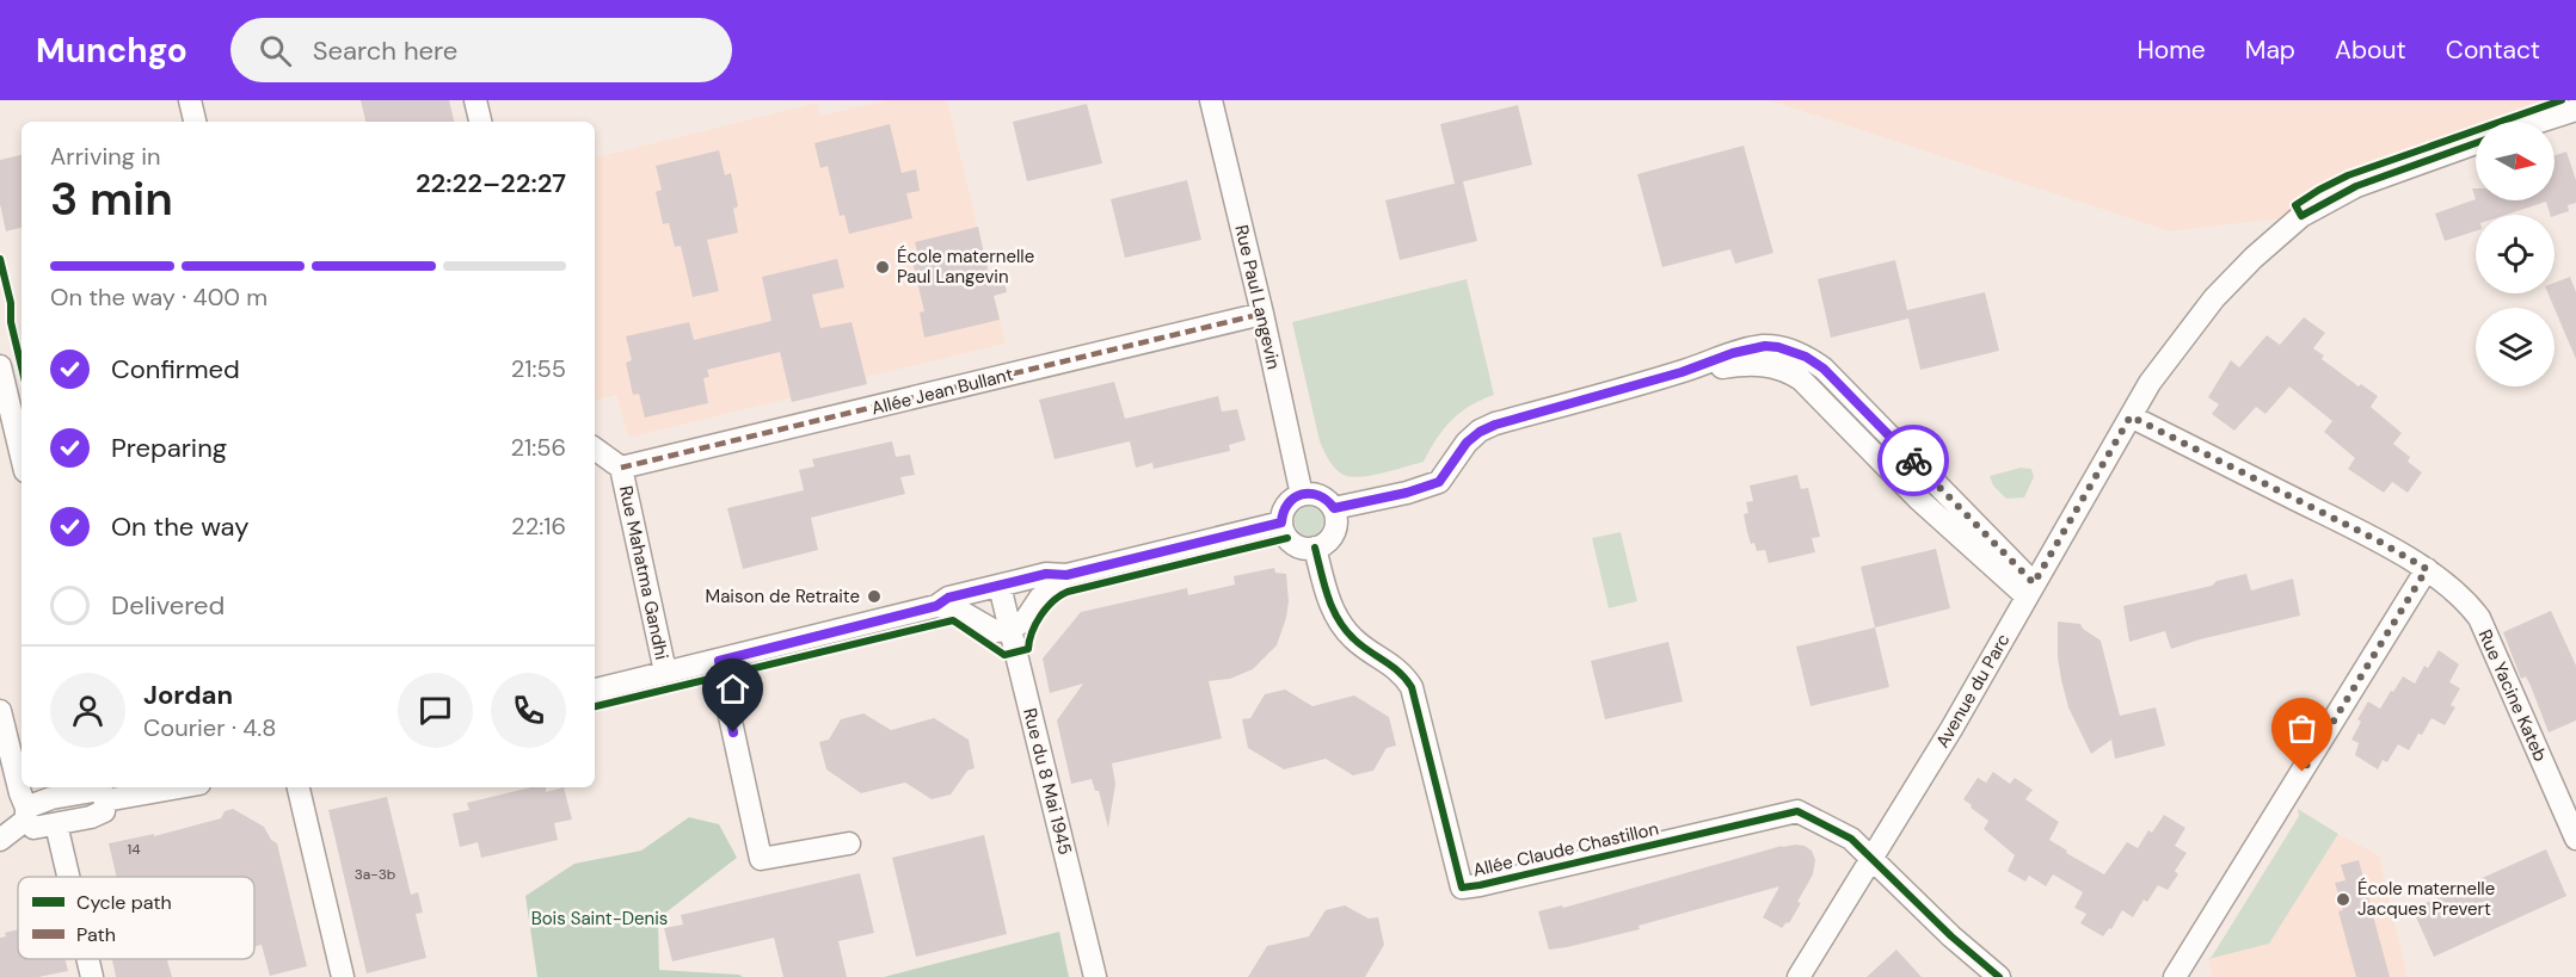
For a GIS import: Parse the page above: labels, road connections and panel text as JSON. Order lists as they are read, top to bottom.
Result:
{
  "streets": {
    "street": [
      "Rue Paul Langevin",
      "Allée Jean Bullant",
      "Rue Mahatma Gandhi",
      "Avenue du Parc",
      "Rue Yacine Kateb",
      "Rue du 8 Mai 1945",
      "Allée Claude Chastillon"
    ]
  },
  "crossings": [
    ["Rue Paul Langevin", "Allée Jean Bullant"],
    ["Rue Paul Langevin", "Allée Claude Chastillon"],
    ["Allée Jean Bullant", "Rue Mahatma Gandhi"],
    ["Avenue du Parc", "Rue Yacine Kateb"],
    ["Avenue du Parc", "Allée Claude Chastillon"]
  ],
  "parks": ["Bois Saint-Denis"],
  "places": ["École maternelle Paul Langevin", "Maison de Retraite", "École maternelle Jacques Prevert"],
  "house_numbers": ["14", "3a-3b"],
  "legend": ["Cycle path", "Path"],
  "north": "right",
  "page": {
    "header": "Munchgo",
    "search": "Search here",
    "nav": [
      "Home",
      "Map",
      "About",
      "Contact"
    ],
    "heading": ["3 min", "Arriving in", "22:22–22:27"],
    "panel": ["Jordan", "Courier · 4.8"],
    "bar": "On the way · 400 m",
    "list": [
      ["Confirmed", "21:55"],
      ["Preparing", "21:56"],
      ["On the way", "22:16"],
      "Delivered"
    ]
  }
}
